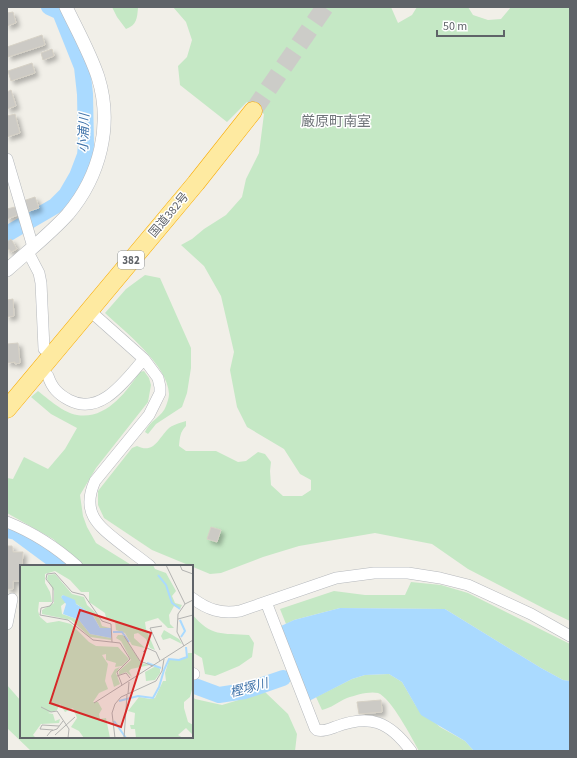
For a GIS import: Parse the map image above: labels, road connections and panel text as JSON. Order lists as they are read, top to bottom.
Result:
{
  "streets": {
    "highway": ["国道382号", "382"]
  },
  "districts": ["厳原町南室"],
  "water": ["小浦川", "樫塚川"],
  "scale_bar": "50 m"
}
